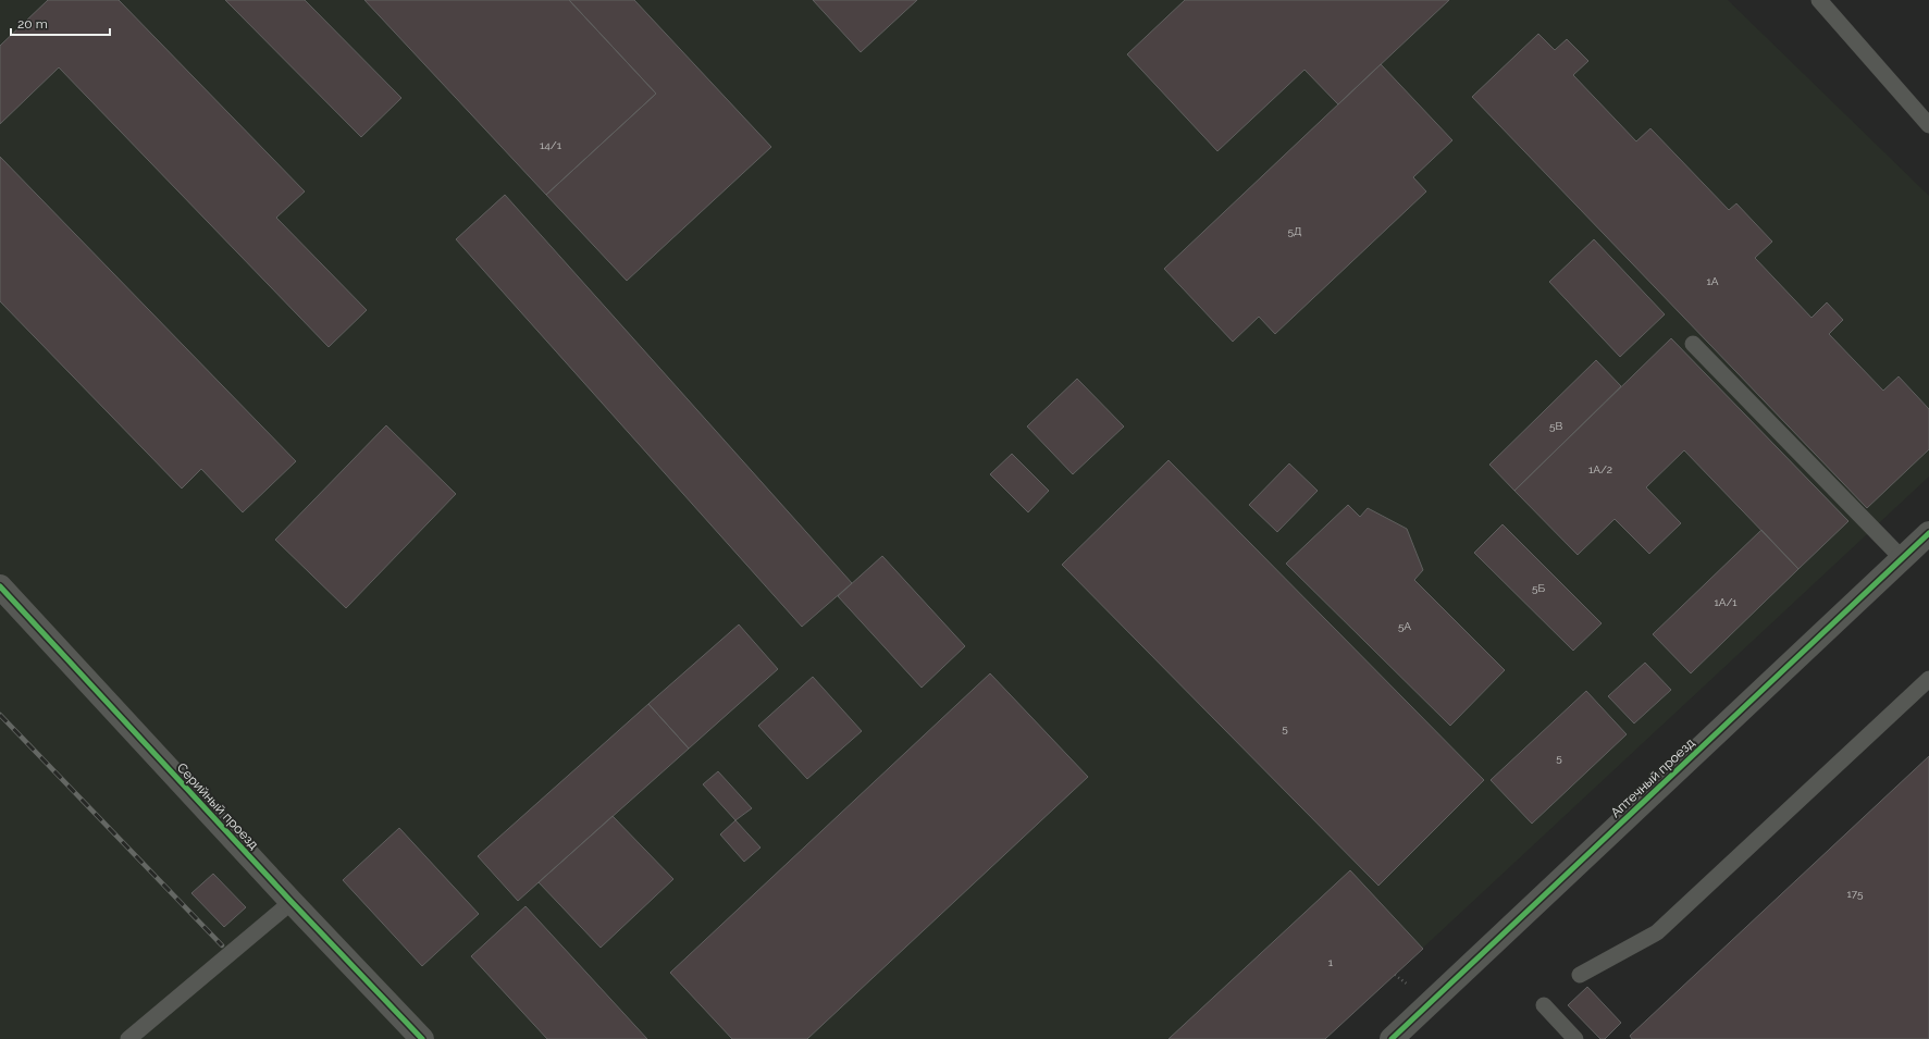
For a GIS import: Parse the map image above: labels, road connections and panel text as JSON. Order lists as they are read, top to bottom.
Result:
{
  "streets": {
    "street": ["Аптечный проезд", "Серийный проезд"]
  },
  "house_numbers": [
    "14/1",
    "5Д",
    "1А",
    "5В",
    "1А/2",
    "5Б",
    "1А/1",
    "5А",
    "5",
    "5",
    "175",
    "1"
  ],
  "scale_bar": "20 m"
}
